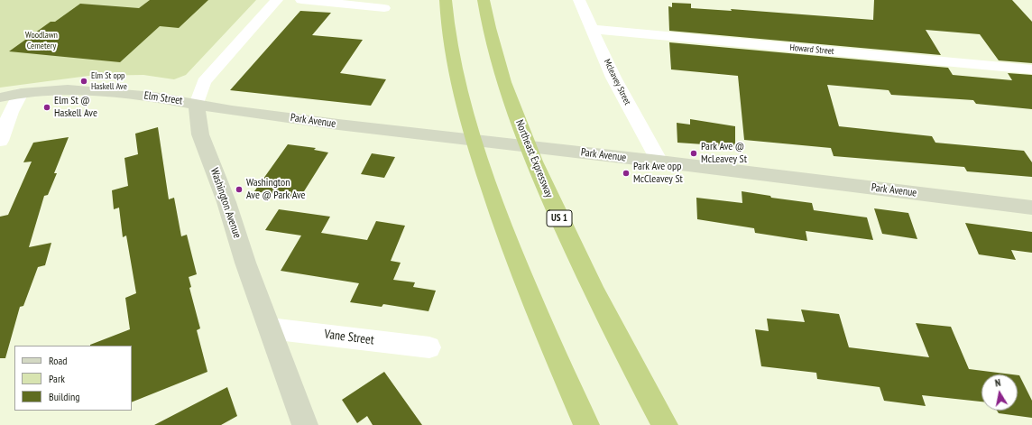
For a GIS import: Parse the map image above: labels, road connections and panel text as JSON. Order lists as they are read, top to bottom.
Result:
{
  "streets": {
    "highway": ["Northeast Expressway", "US 1"],
    "main road": ["Elm Street", "Park Avenue", "Washington Avenue"],
    "street": ["Howard Street", "Mcleavey Street", "Vane Street"]
  },
  "crossings": [
    ["Howard Street", "Mcleavey Street"],
    ["Mcleavey Street", "Park Avenue"],
    ["Elm Street", "Park Avenue"],
    ["Elm Street", "Washington Avenue"],
    ["Park Avenue", "Washington Avenue"],
    ["Washington Avenue", "Vane Street"]
  ],
  "parks": ["Woodlawn Cemetery"],
  "places": [
    "Elm St opp Haskell Ave",
    "Elm St @ Haskell Ave",
    "Park Ave @ McLeavey St",
    "Park Ave opp McCleavey St",
    "Washington Ave @ Park Ave"
  ],
  "legend": ["Road", "Park", "Building"],
  "north": "top"
}
